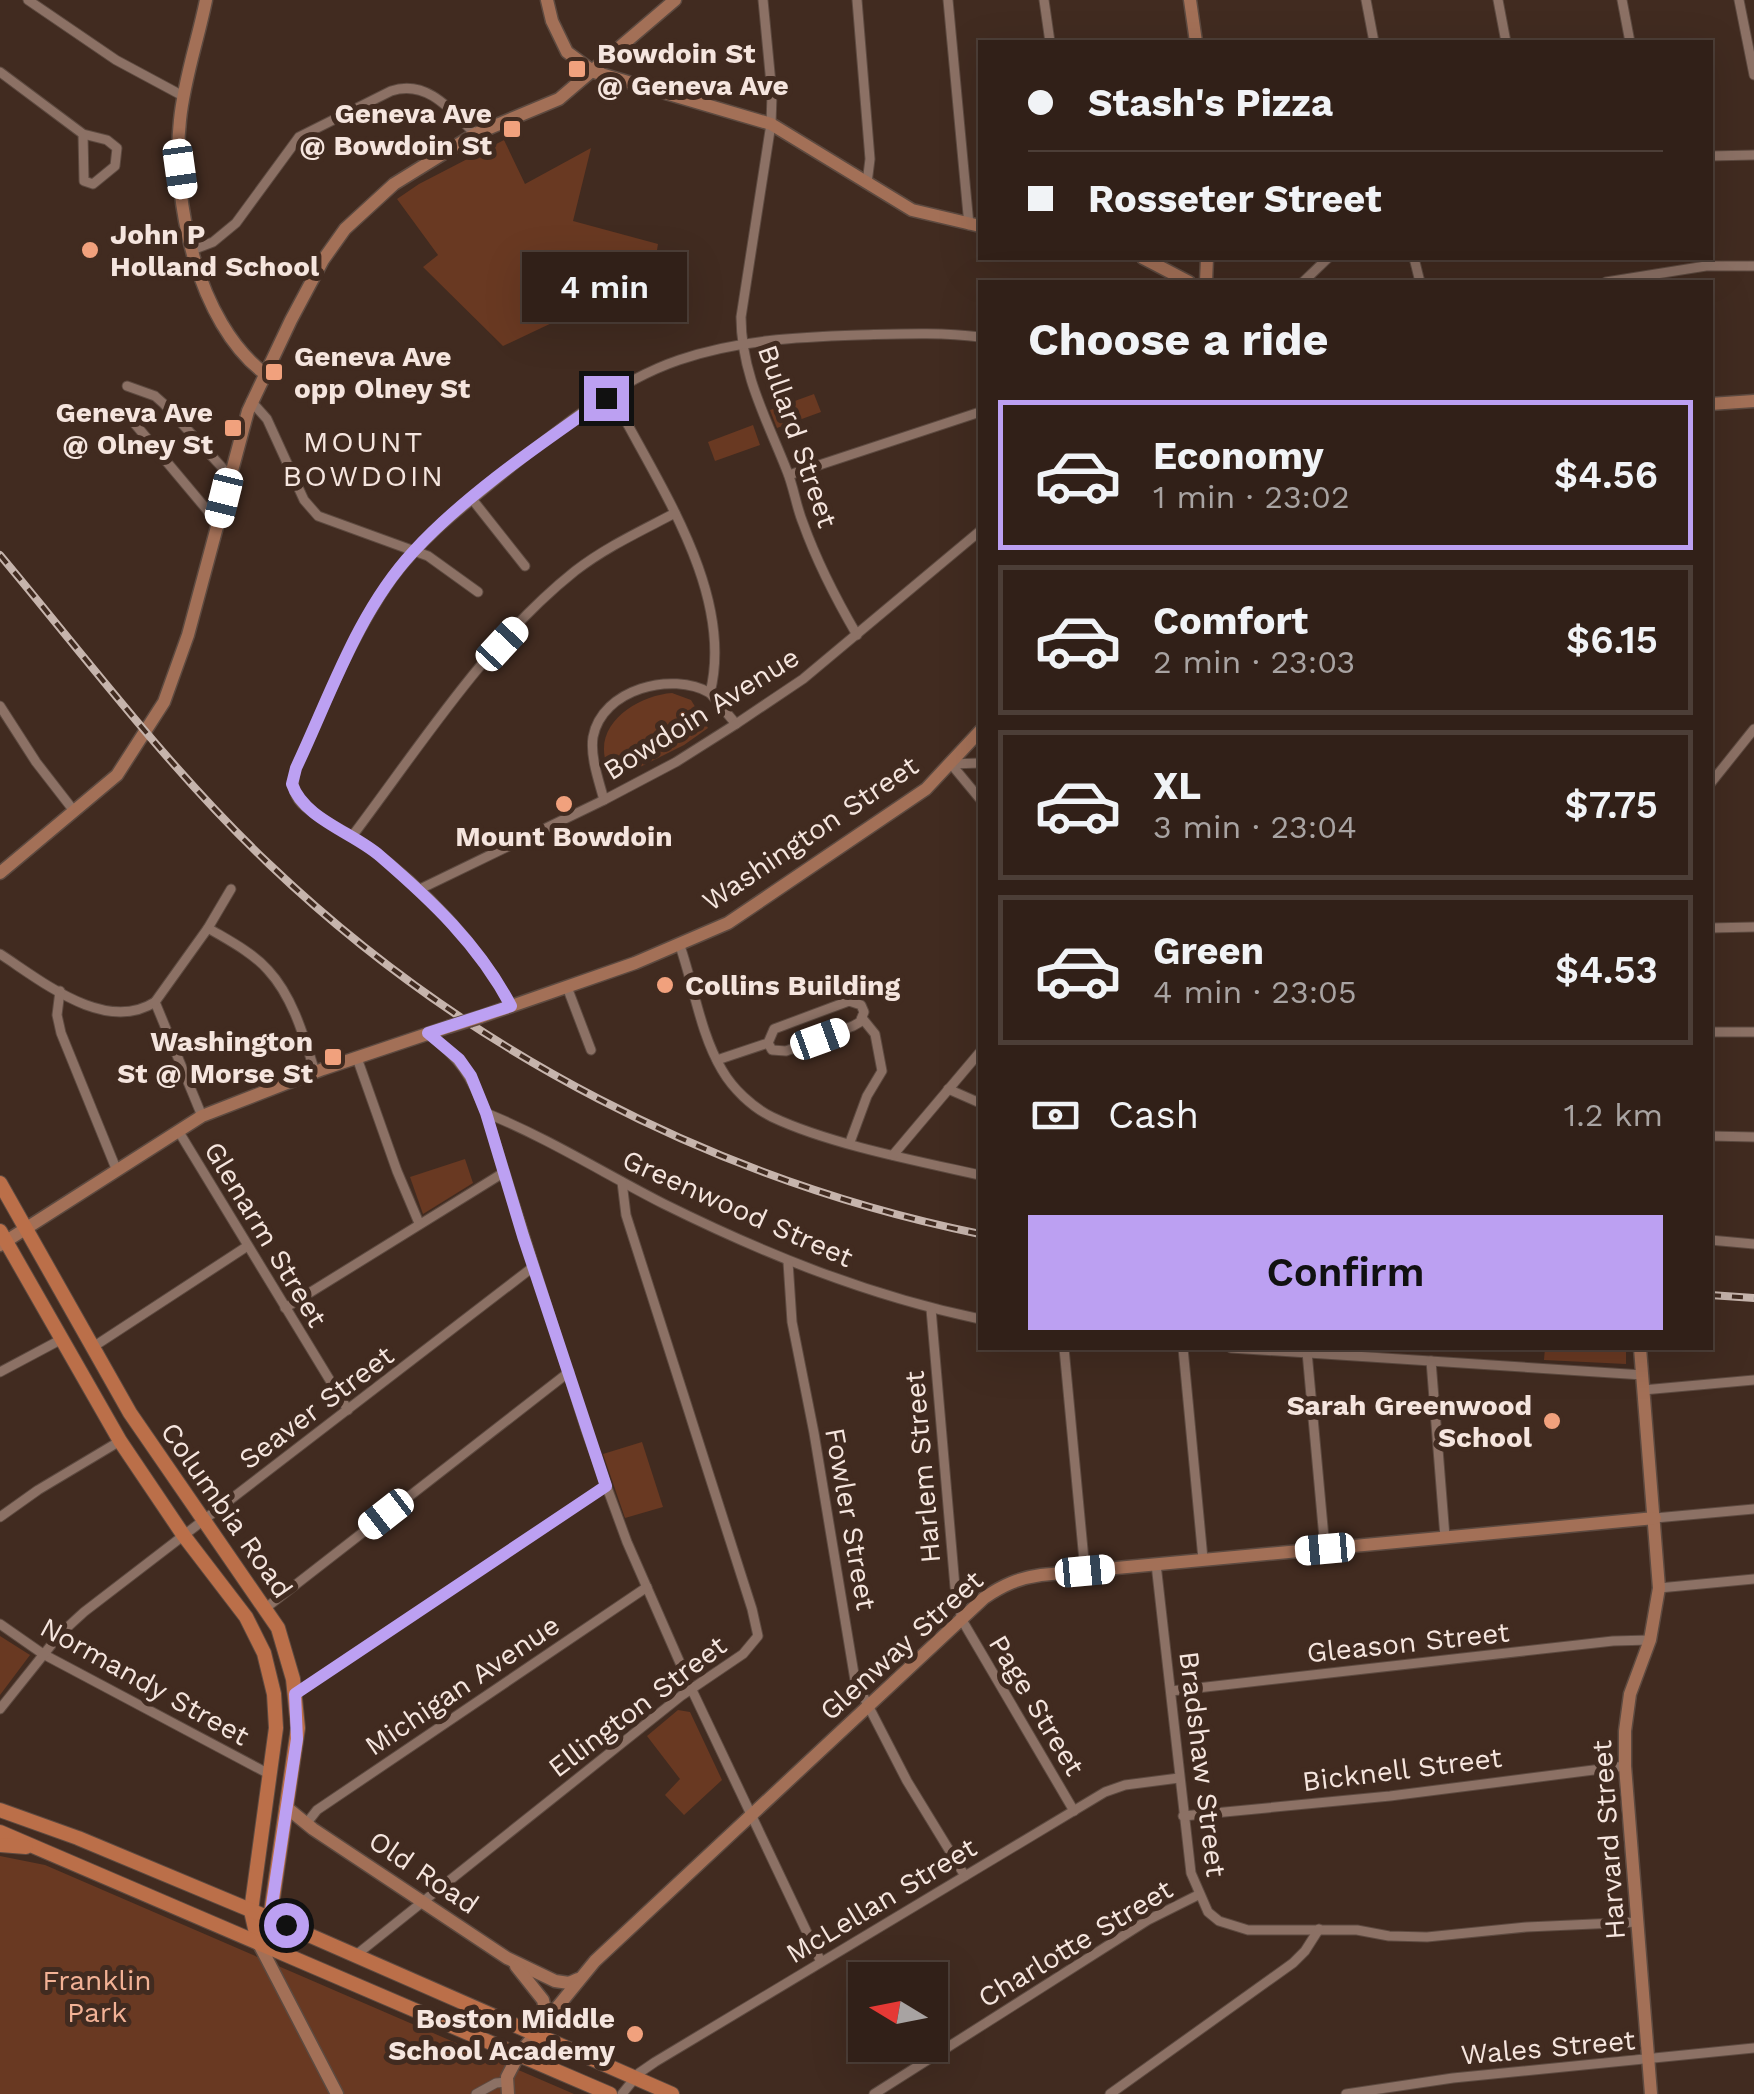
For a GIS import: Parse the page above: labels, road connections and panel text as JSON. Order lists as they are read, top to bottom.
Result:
{
  "streets": {
    "main road": [
      "Washington Street",
      "Columbia Road",
      "Glenway Street",
      "Harvard Street",
      "Old Road"
    ],
    "street": [
      "Bullard Street",
      "Bowdoin Avenue",
      "Greenwood Street",
      "Glenarm Street",
      "Seaver Street",
      "Harlem Street",
      "Fowler Street",
      "Gleason Street",
      "Normandy Street",
      "Michigan Avenue",
      "Page Street",
      "Ellington Street",
      "Bradshaw Street",
      "Bicknell Street",
      "McLellan Street",
      "Charlotte Street",
      "Wales Street"
    ]
  },
  "crossings": [
    ["Bullard Street", "Bowdoin Avenue"],
    ["Washington Street", "Glenarm Street"],
    ["Washington Street", "Columbia Road"],
    ["Greenwood Street", "Harlem Street"],
    ["Greenwood Street", "Fowler Street"],
    ["Greenwood Street", "Ellington Street"],
    ["Glenarm Street", "Seaver Street"],
    ["Seaver Street", "Columbia Road"],
    ["Seaver Street", "Normandy Street"],
    ["Harlem Street", "Glenway Street"],
    ["Harlem Street", "Page Street"],
    ["Columbia Road", "Normandy Street"],
    ["Columbia Road", "Old Road"],
    ["Fowler Street", "Glenway Street"],
    ["Fowler Street", "McLellan Street"],
    ["Gleason Street", "Bradshaw Street"],
    ["Gleason Street", "Harvard Street"],
    ["Glenway Street", "Page Street"],
    ["Glenway Street", "Bradshaw Street"],
    ["Glenway Street", "Harvard Street"],
    ["Glenway Street", "Old Road"],
    ["Michigan Avenue", "Old Road"],
    ["Page Street", "McLellan Street"],
    ["Ellington Street", "Old Road"],
    ["Bradshaw Street", "Bicknell Street"],
    ["Bradshaw Street", "Harvard Street"],
    ["Bradshaw Street", "McLellan Street"],
    ["Bradshaw Street", "Charlotte Street"],
    ["Bicknell Street", "Harvard Street"],
    ["Harvard Street", "Wales Street"]
  ],
  "districts": ["MOUNT BOWDOIN"],
  "parks": ["Franklin Park"],
  "places": {
    "transit": [
      "Bowdoin St @ Geneva Ave",
      "Geneva Ave @ Bowdoin St",
      "Geneva Ave opp Olney St",
      "Geneva Ave @ Olney St",
      "Washington St @ Morse St"
    ],
    "other": [
      "John P Holland School",
      "Mount Bowdoin",
      "Collins Building",
      "Sarah Greenwood School",
      "Boston Middle School Academy"
    ]
  },
  "north": "left",
  "page": {
    "banner": ["Stash's Pizza", "Rosseter Street"],
    "bubble": "4 min",
    "heading": "Choose a ride",
    "list": [
      {
        "name": "Economy",
        "note": "1 min · 23:02",
        "value": "$4.56"
      },
      {
        "name": "Comfort",
        "note": "2 min · 23:03",
        "value": "$6.15"
      },
      {
        "name": "XL",
        "note": "3 min · 23:04",
        "value": "$7.75"
      },
      {
        "name": "Green",
        "note": "4 min · 23:05",
        "value": "$4.53"
      }
    ],
    "pay": ["Cash", "1.2 km"],
    "buttons": "Confirm"
  }
}
